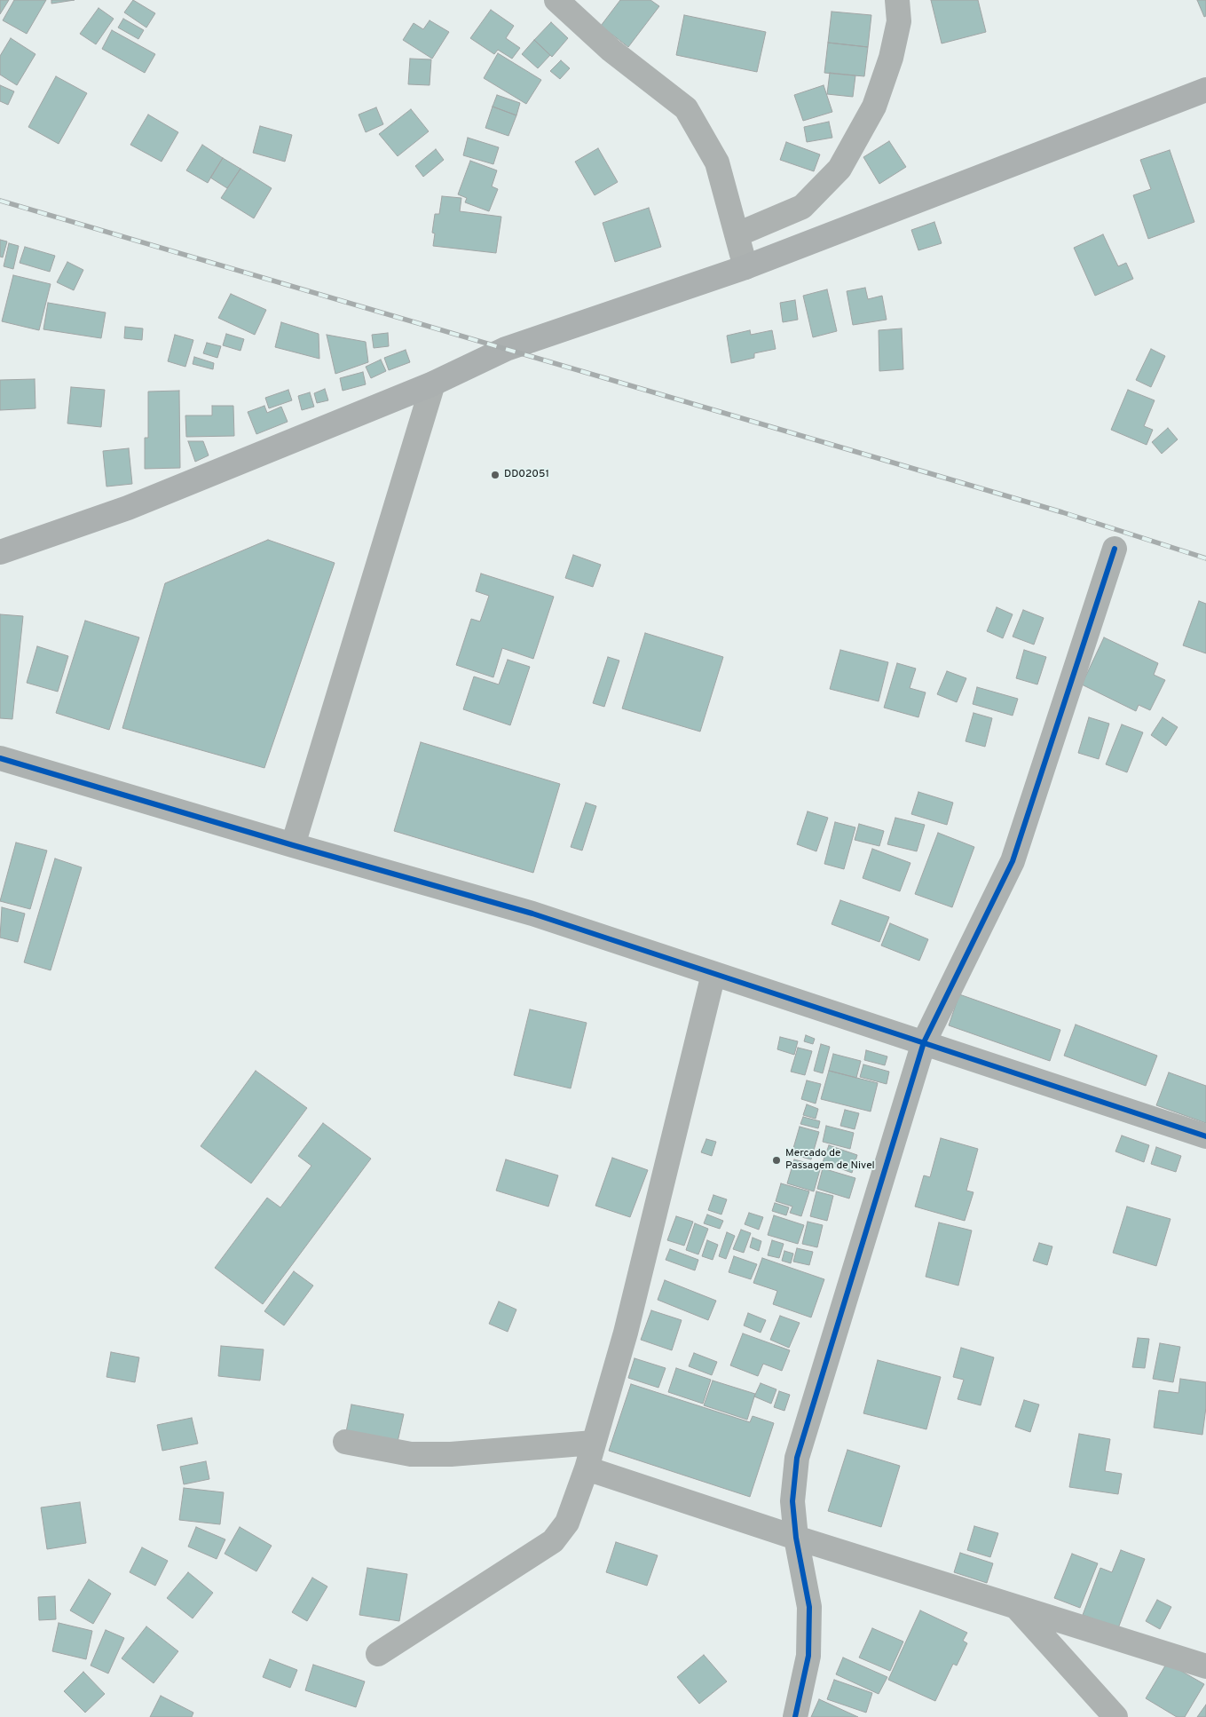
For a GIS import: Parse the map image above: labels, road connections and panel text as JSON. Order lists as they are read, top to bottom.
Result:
{
  "places": ["DD02051", "Mercado de Passagem de Nivel"]
}
